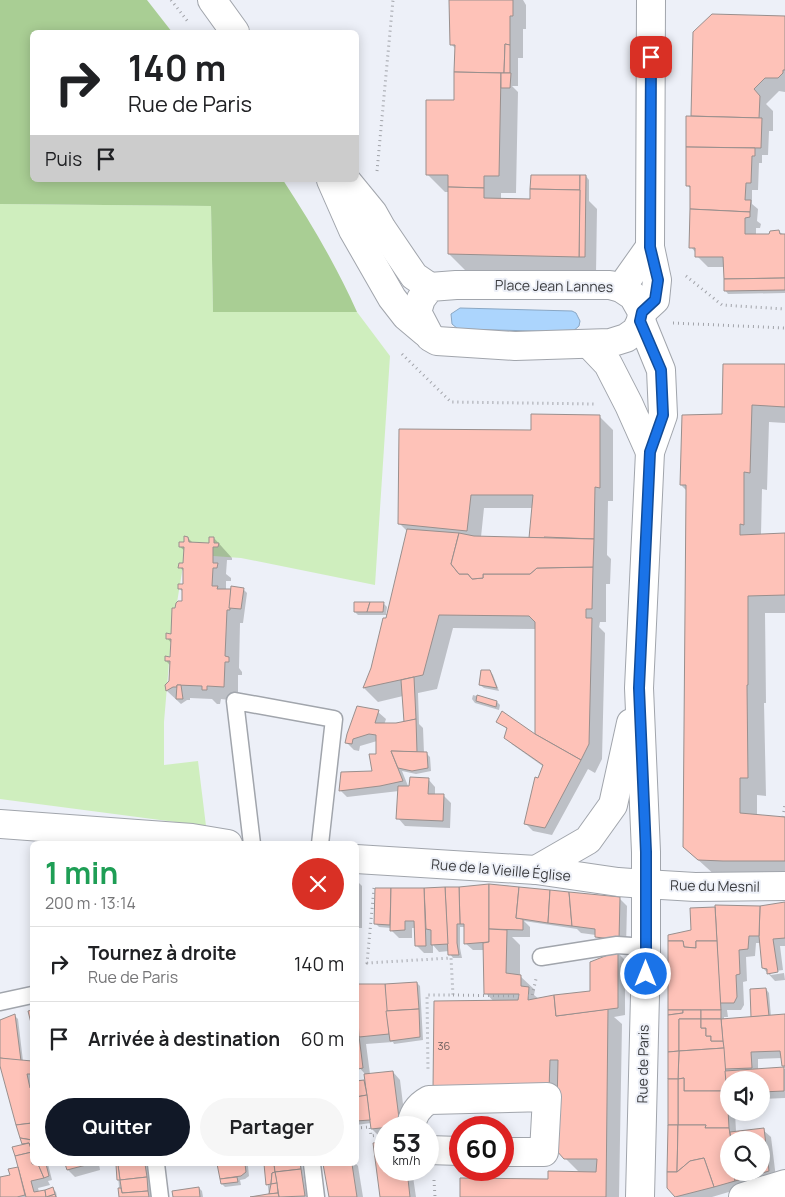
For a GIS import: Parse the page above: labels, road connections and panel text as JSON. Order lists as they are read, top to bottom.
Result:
{
  "streets": {
    "main road": [
      "Place Jean Lannes",
      "Rue de la Vieille Église",
      "Rue du Mesnil",
      "Rue de Paris"
    ]
  },
  "crossings": [
    ["Place Jean Lannes", "Rue de Paris"],
    ["Rue de la Vieille Église", "Rue du Mesnil"],
    ["Rue de la Vieille Église", "Rue de Paris"],
    ["Rue du Mesnil", "Rue de Paris"]
  ],
  "house_numbers": ["36"],
  "page": {
    "turn": ["140 m", "Rue de Paris"],
    "then": "Puis",
    "heading": ["1 min", "200 m · 13:14"],
    "list": [
      {
        "name": "Tournez à droite",
        "note": "Rue de Paris",
        "value": "140 m"
      },
      {
        "name": "Arrivée à destination",
        "value": "60 m"
      }
    ],
    "buttons": ["Quitter", "Partager"],
    "speed": "53 km/h",
    "limit": "60"
  }
}
